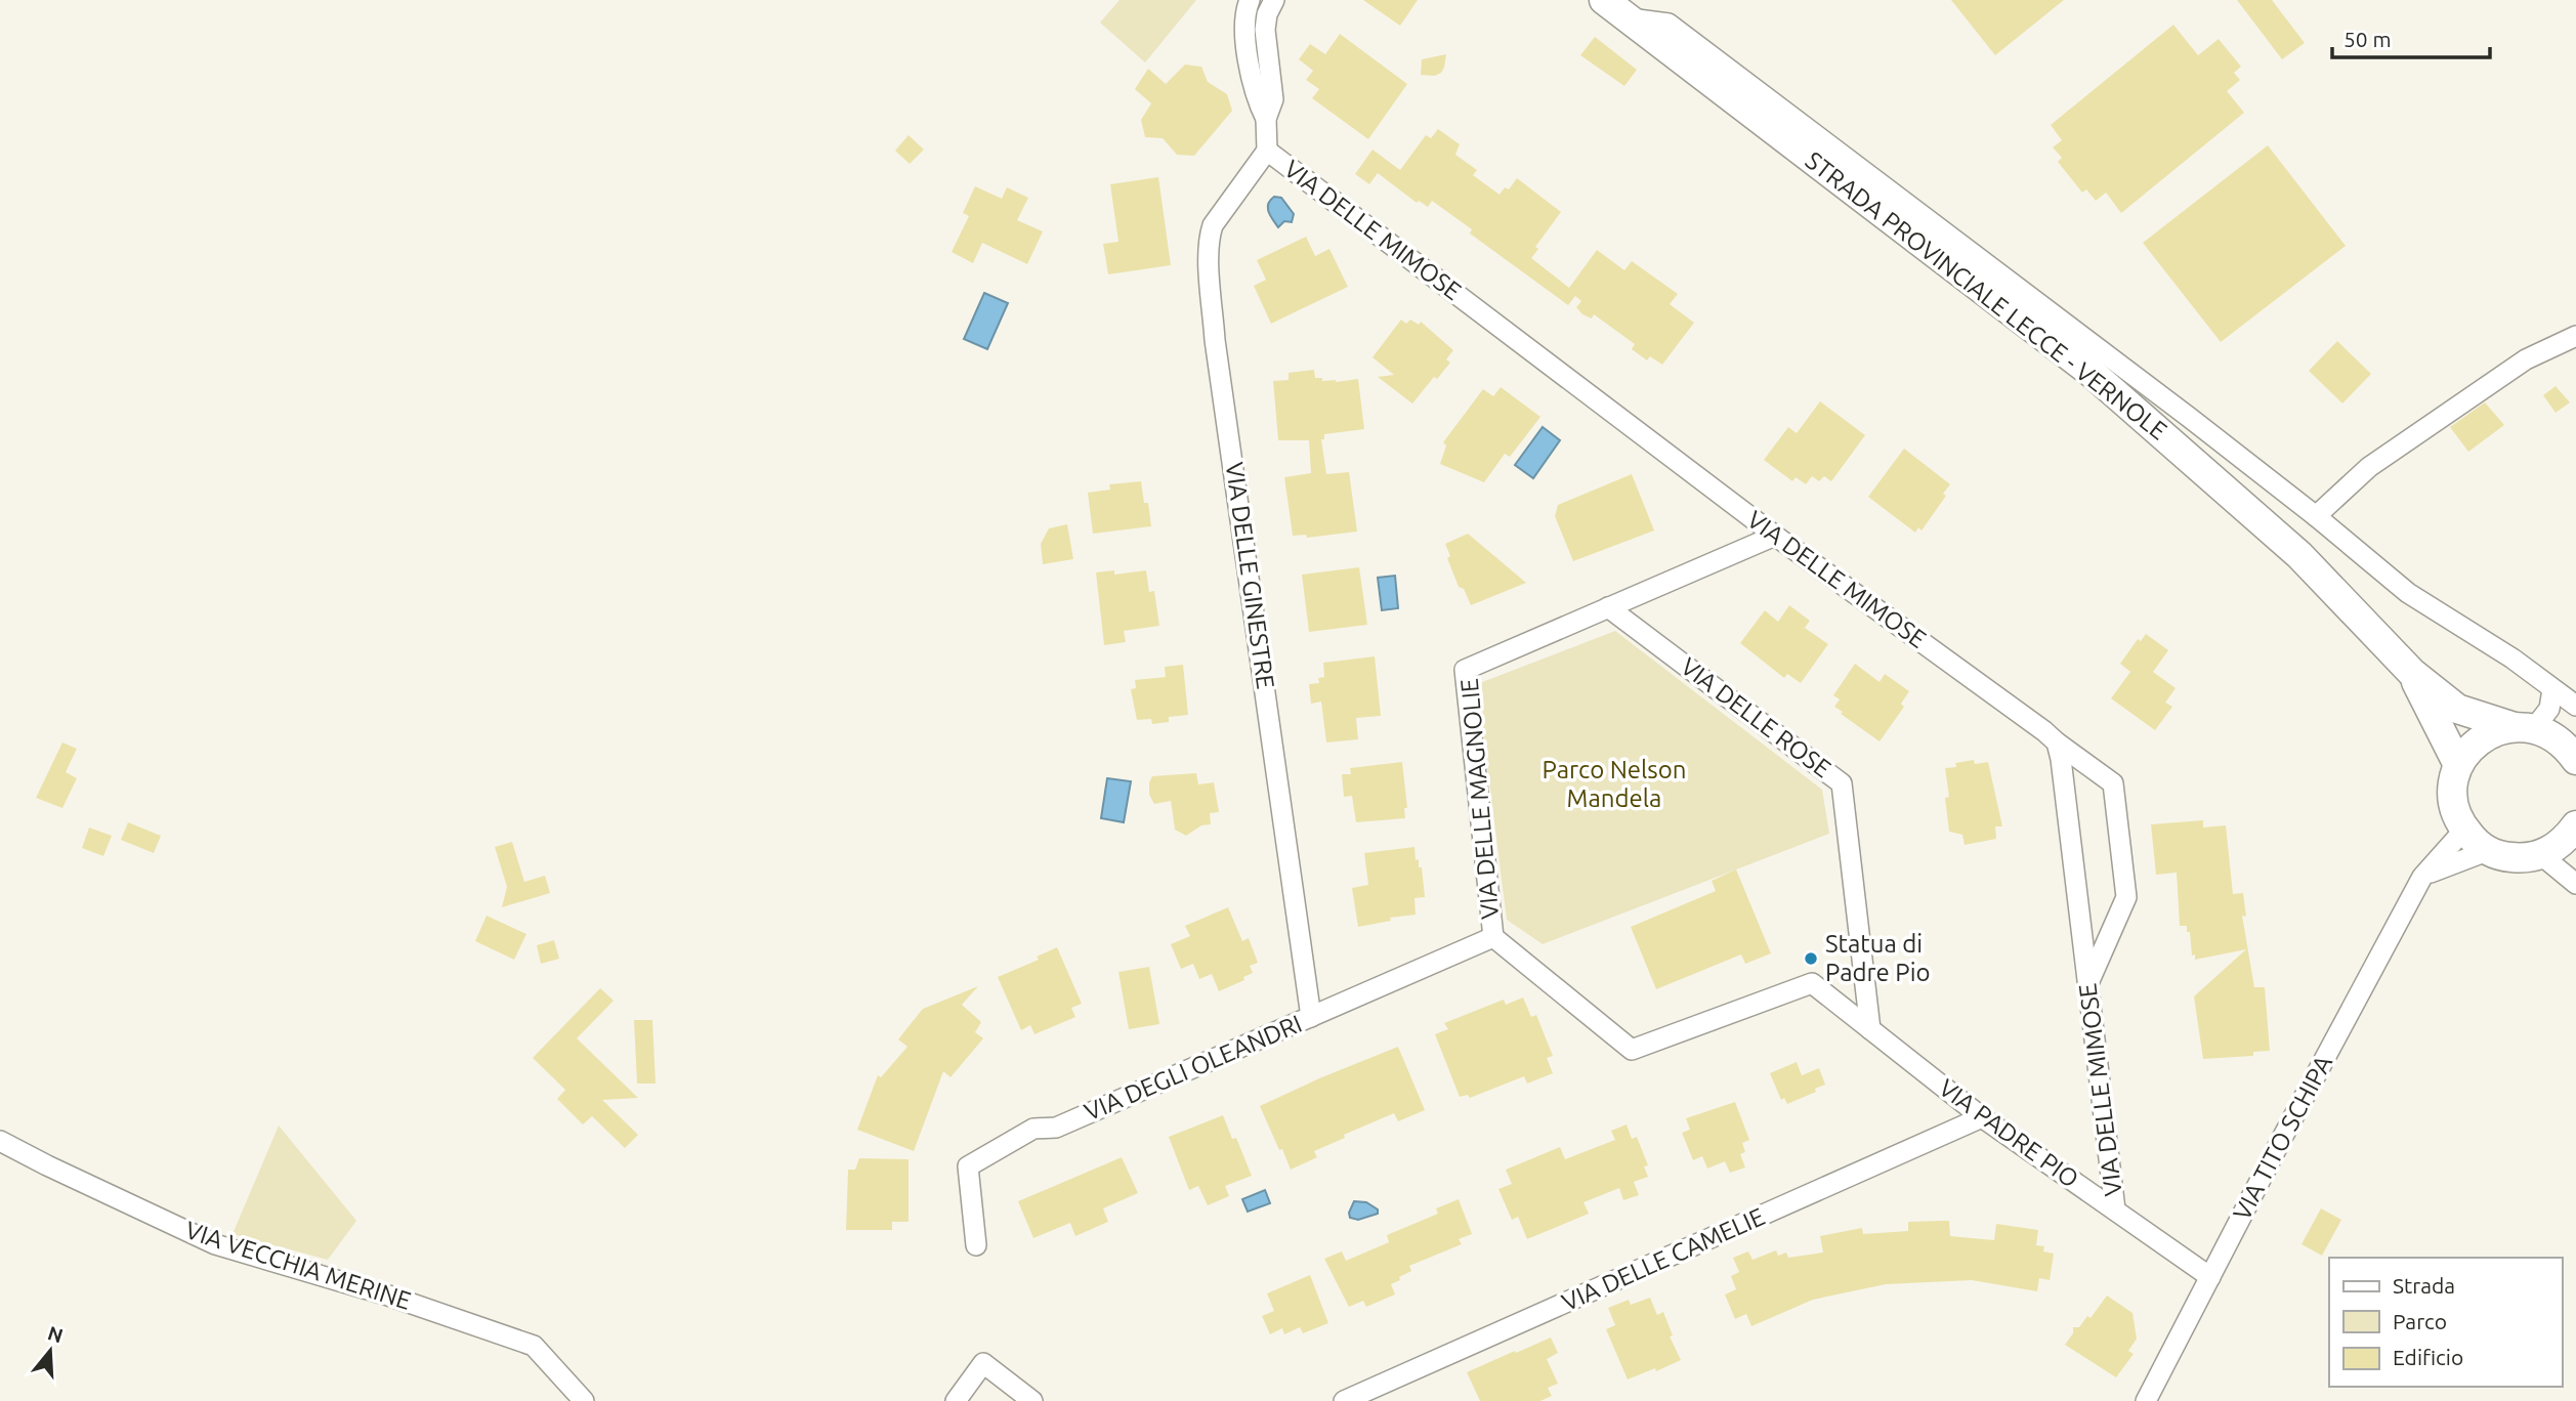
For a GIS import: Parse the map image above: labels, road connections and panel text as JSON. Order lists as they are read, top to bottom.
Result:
{
  "streets": {
    "main road": ["STRADA PROVINCIALE LECCE - VERNOLE"],
    "street": [
      "VIA DELLE MIMOSE",
      "VIA DELLE GINESTRE",
      "VIA DELLE ROSE",
      "VIA DELLE MAGNOLIE",
      "VIA DEGLI OLEANDRI",
      "VIA PADRE PIO",
      "VIA TITO SCHIPA",
      "VIA DELLE CAMELIE",
      "VIA VECCHIA MERINE"
    ]
  },
  "crossings": [
    ["VIA DELLE MIMOSE", "VIA DELLE GINESTRE"],
    ["VIA DELLE MIMOSE", "VIA DELLE MAGNOLIE"],
    ["VIA DELLE MIMOSE", "VIA PADRE PIO"],
    ["VIA DELLE GINESTRE", "VIA DEGLI OLEANDRI"],
    ["VIA DELLE ROSE", "VIA DELLE MAGNOLIE"],
    ["VIA DELLE ROSE", "VIA PADRE PIO"],
    ["VIA DELLE MAGNOLIE", "VIA DEGLI OLEANDRI"],
    ["VIA DELLE MAGNOLIE", "VIA PADRE PIO"],
    ["VIA PADRE PIO", "VIA TITO SCHIPA"],
    ["VIA PADRE PIO", "VIA DELLE CAMELIE"]
  ],
  "parks": ["Parco Nelson Mandela"],
  "places": ["Statua di Padre Pio"],
  "legend": ["Strada", "Parco", "Edificio"],
  "scale_bar": "50 m",
  "north": "top"
}
